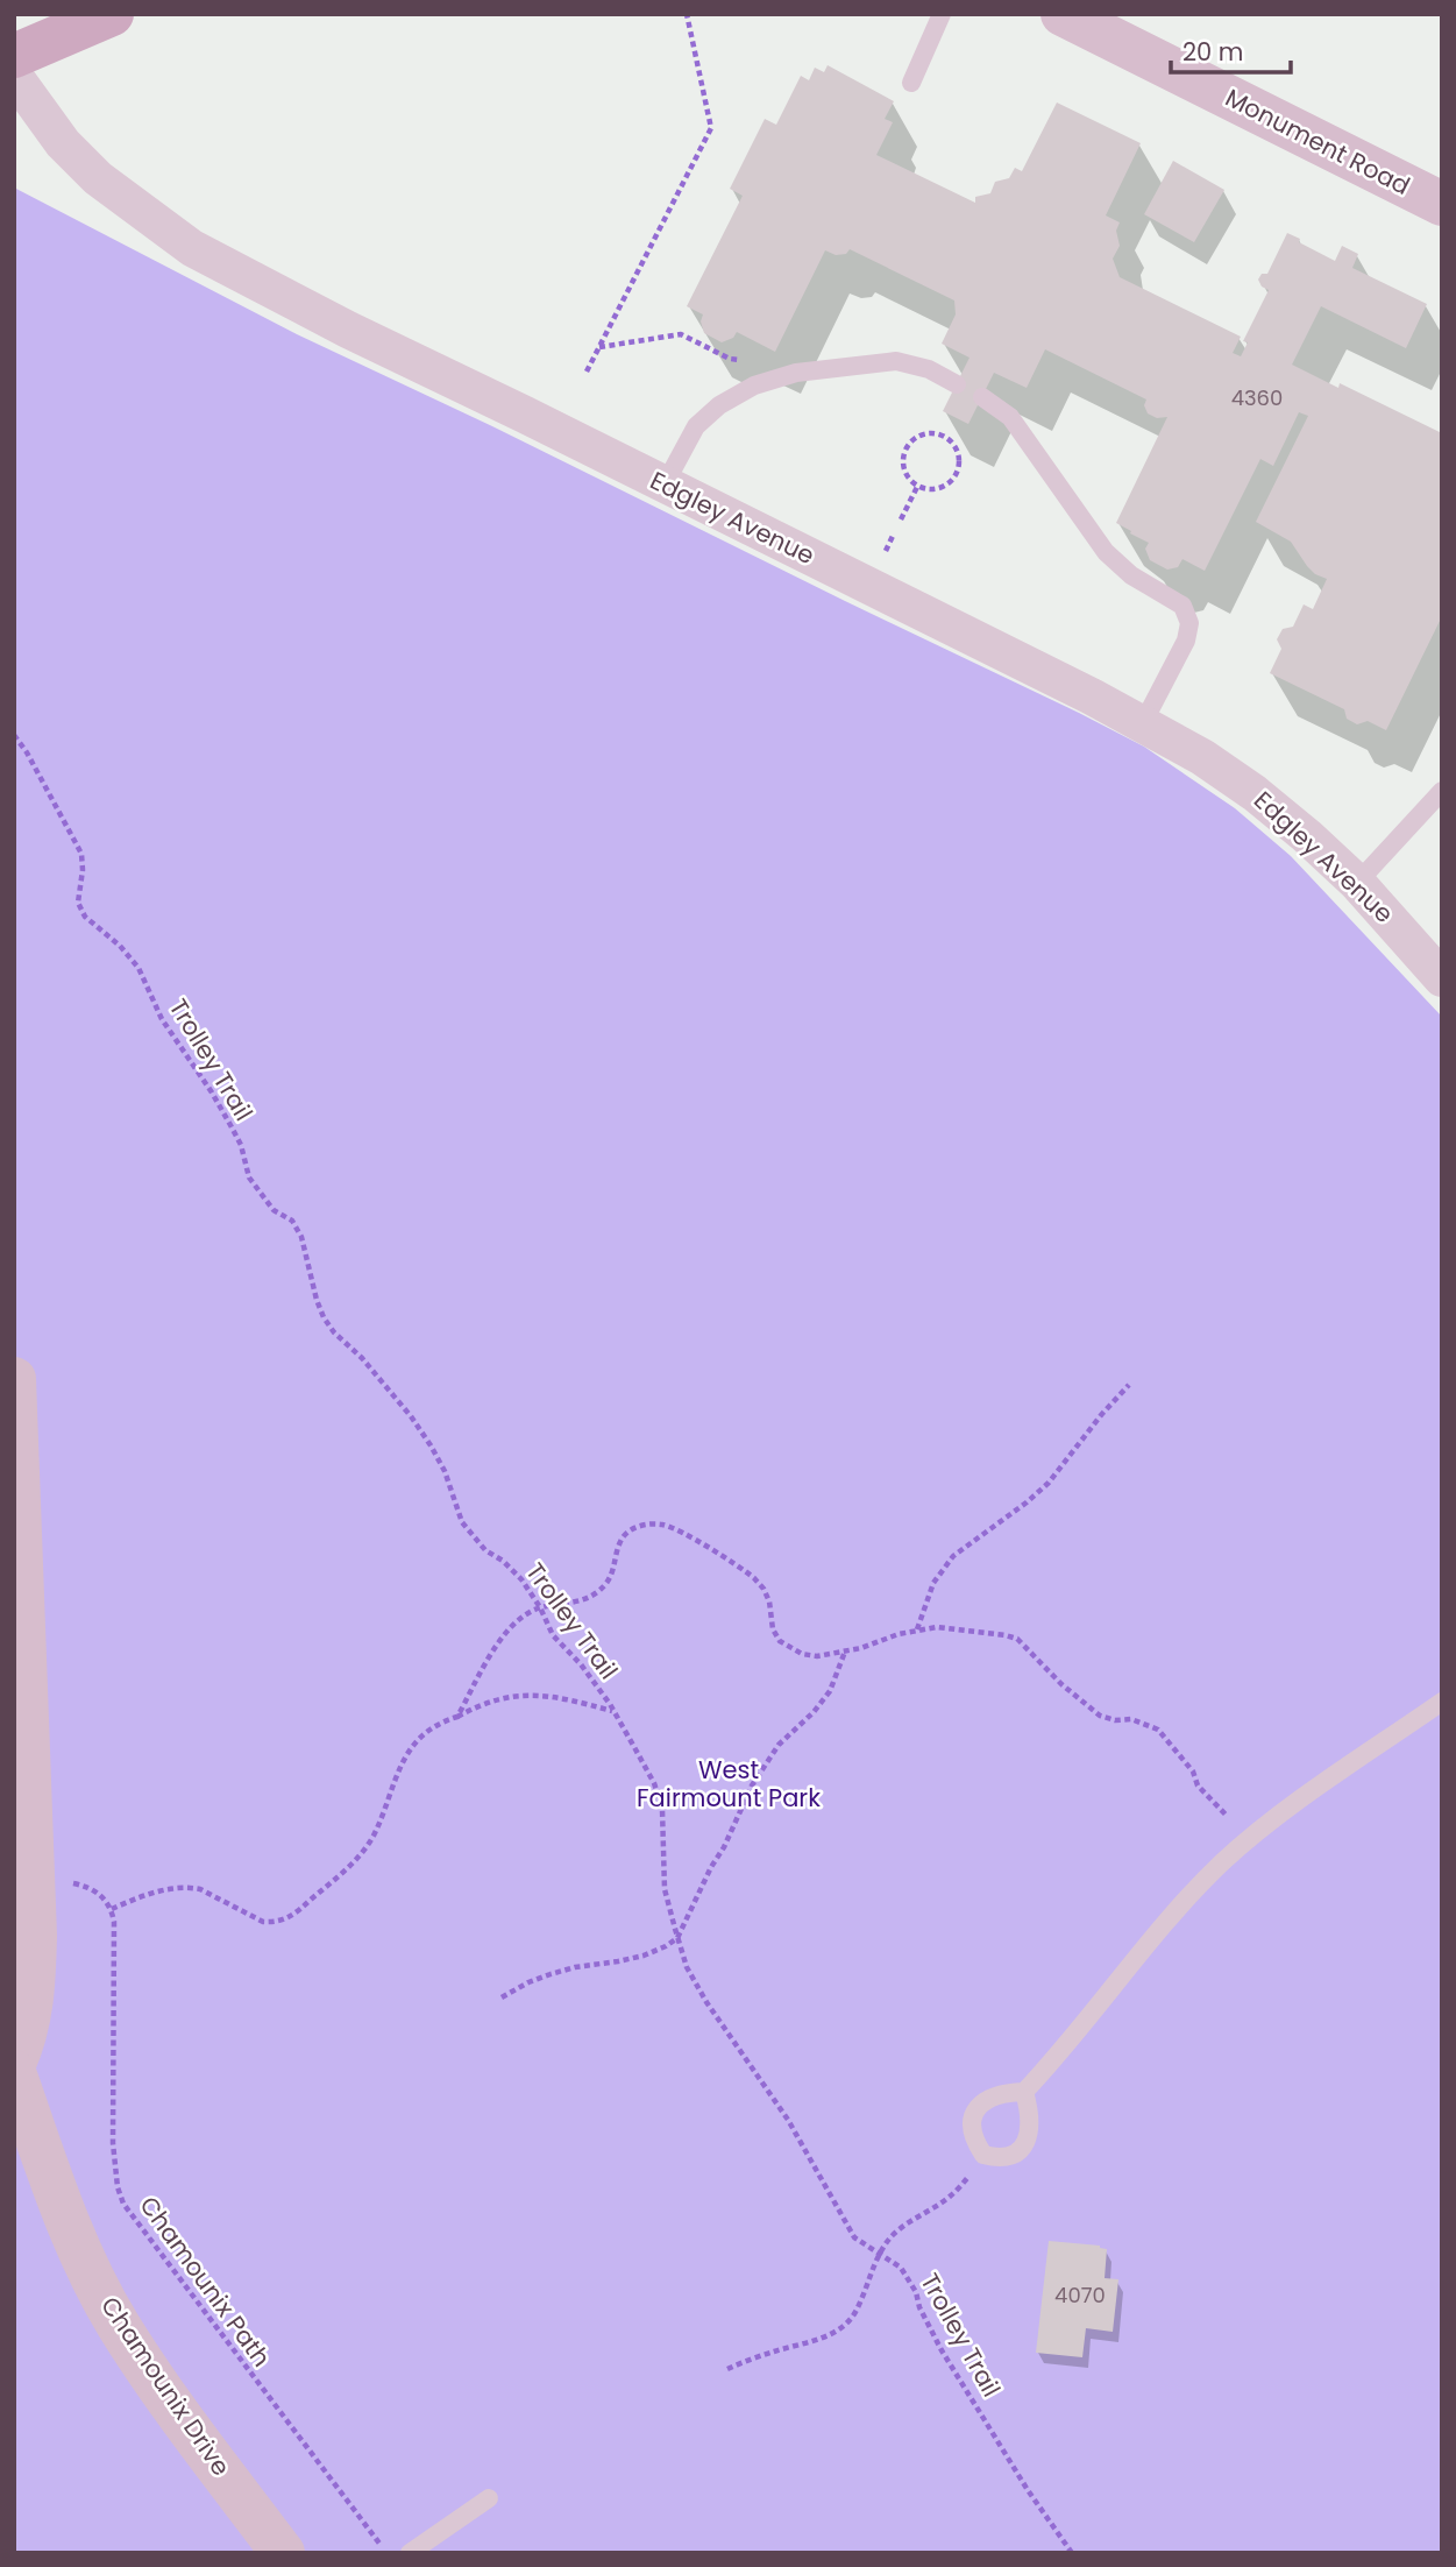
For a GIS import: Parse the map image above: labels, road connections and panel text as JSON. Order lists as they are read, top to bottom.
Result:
{
  "streets": {
    "street": ["Monument Road", "Edgley Avenue", "Chamounix Drive"],
    "path": ["Trolley Trail", "Chamounix Path"]
  },
  "parks": ["West Fairmount Park"],
  "house_numbers": ["4360", "4070"],
  "scale_bar": "20 m"
}
